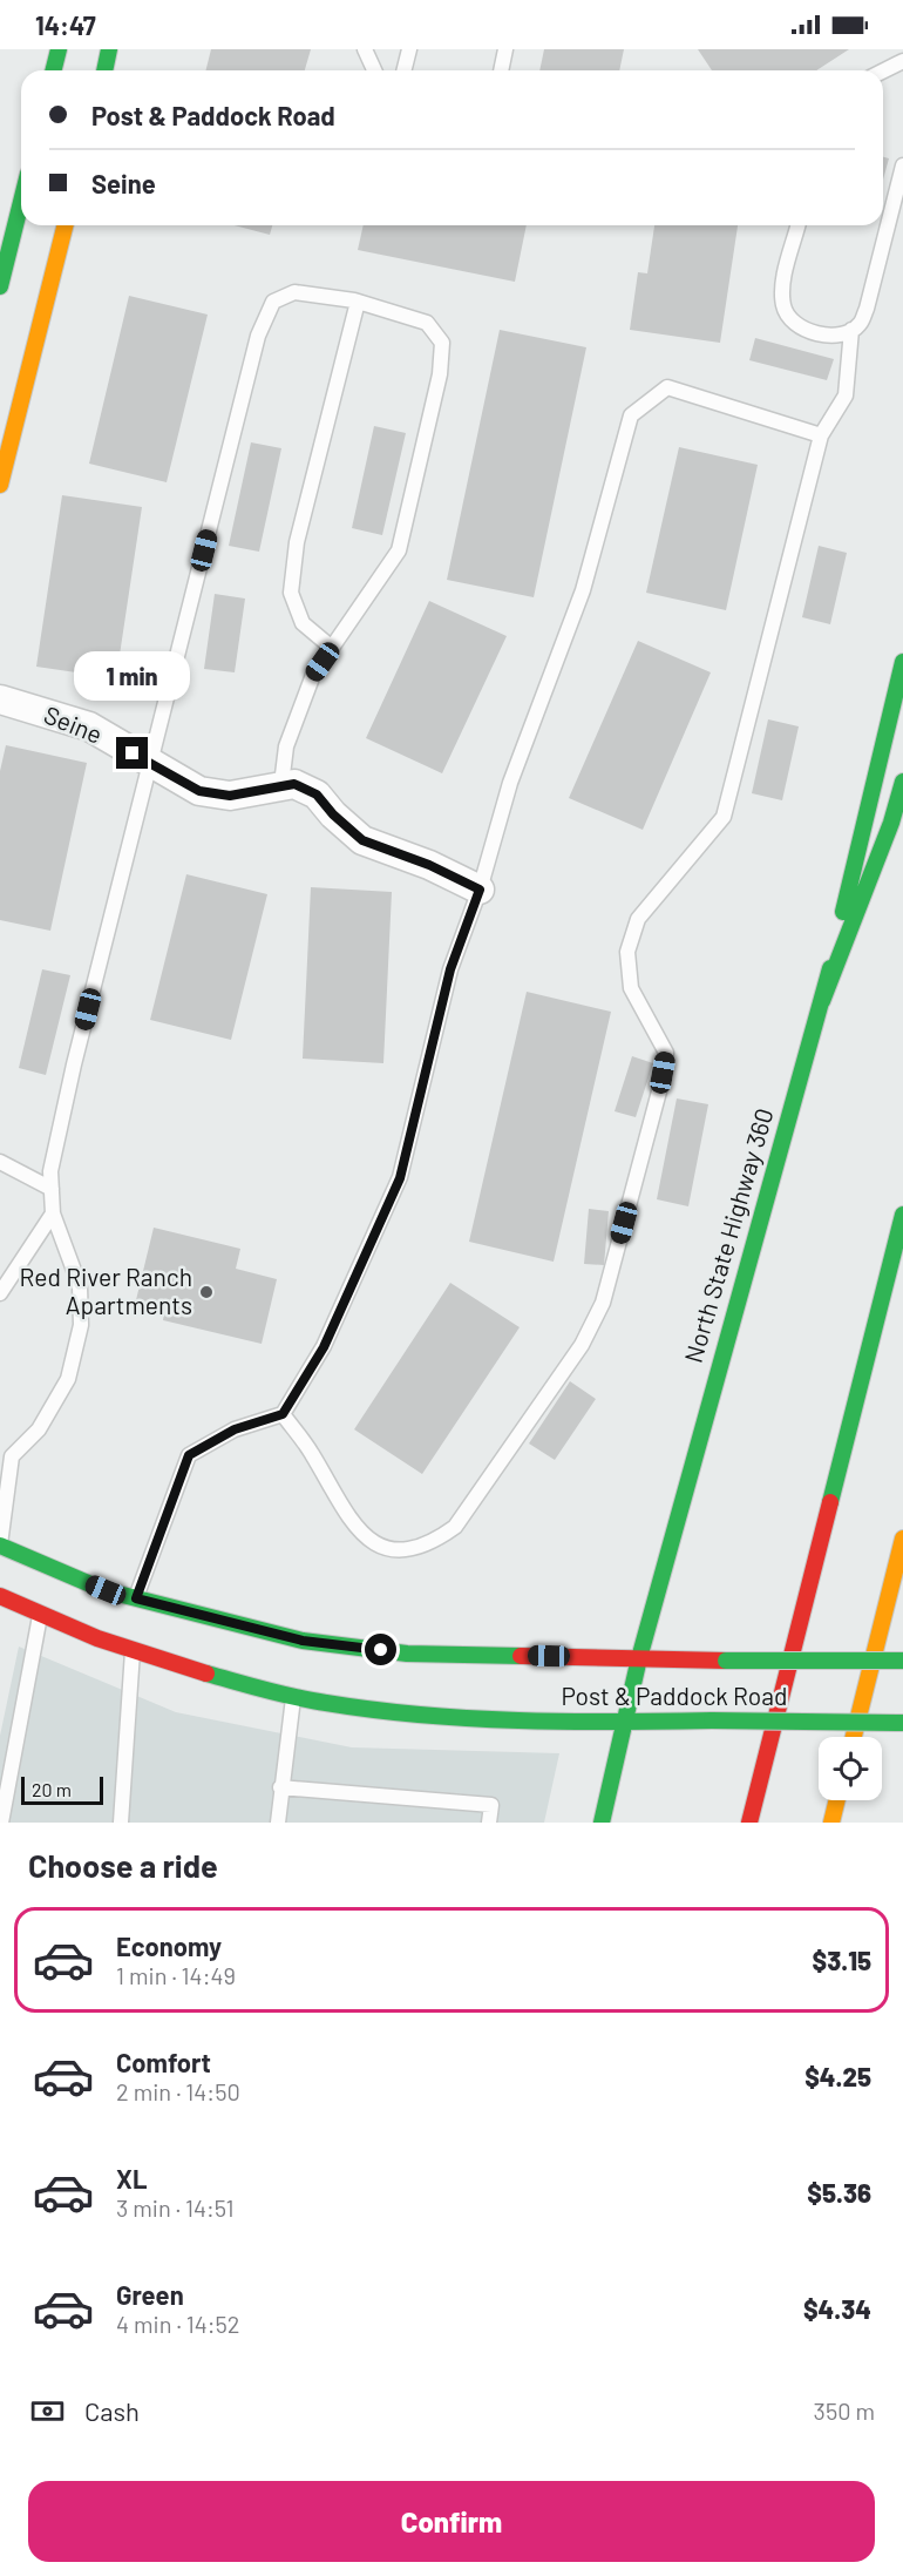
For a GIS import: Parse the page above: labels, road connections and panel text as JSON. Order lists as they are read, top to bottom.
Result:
{
  "streets": {
    "main road": ["North State Highway 360", "Post & Paddock Road"],
    "street": ["Seine"]
  },
  "crossings": [
    ["North State Highway 360", "Post & Paddock Road"]
  ],
  "places": ["Red River Ranch Apartments"],
  "scale_bar": "20 m",
  "page": {
    "status": "14:47",
    "banner": ["Post & Paddock Road", "Seine"],
    "bubble": "1 min",
    "scale": "20 m",
    "heading": "Choose a ride",
    "list": [
      {
        "name": "Economy",
        "note": "1 min · 14:49",
        "value": "$3.15"
      },
      {
        "name": "Comfort",
        "note": "2 min · 14:50",
        "value": "$4.25"
      },
      {
        "name": "XL",
        "note": "3 min · 14:51",
        "value": "$5.36"
      },
      {
        "name": "Green",
        "note": "4 min · 14:52",
        "value": "$4.34"
      }
    ],
    "pay": ["Cash", "350 m"],
    "buttons": "Confirm"
  }
}
